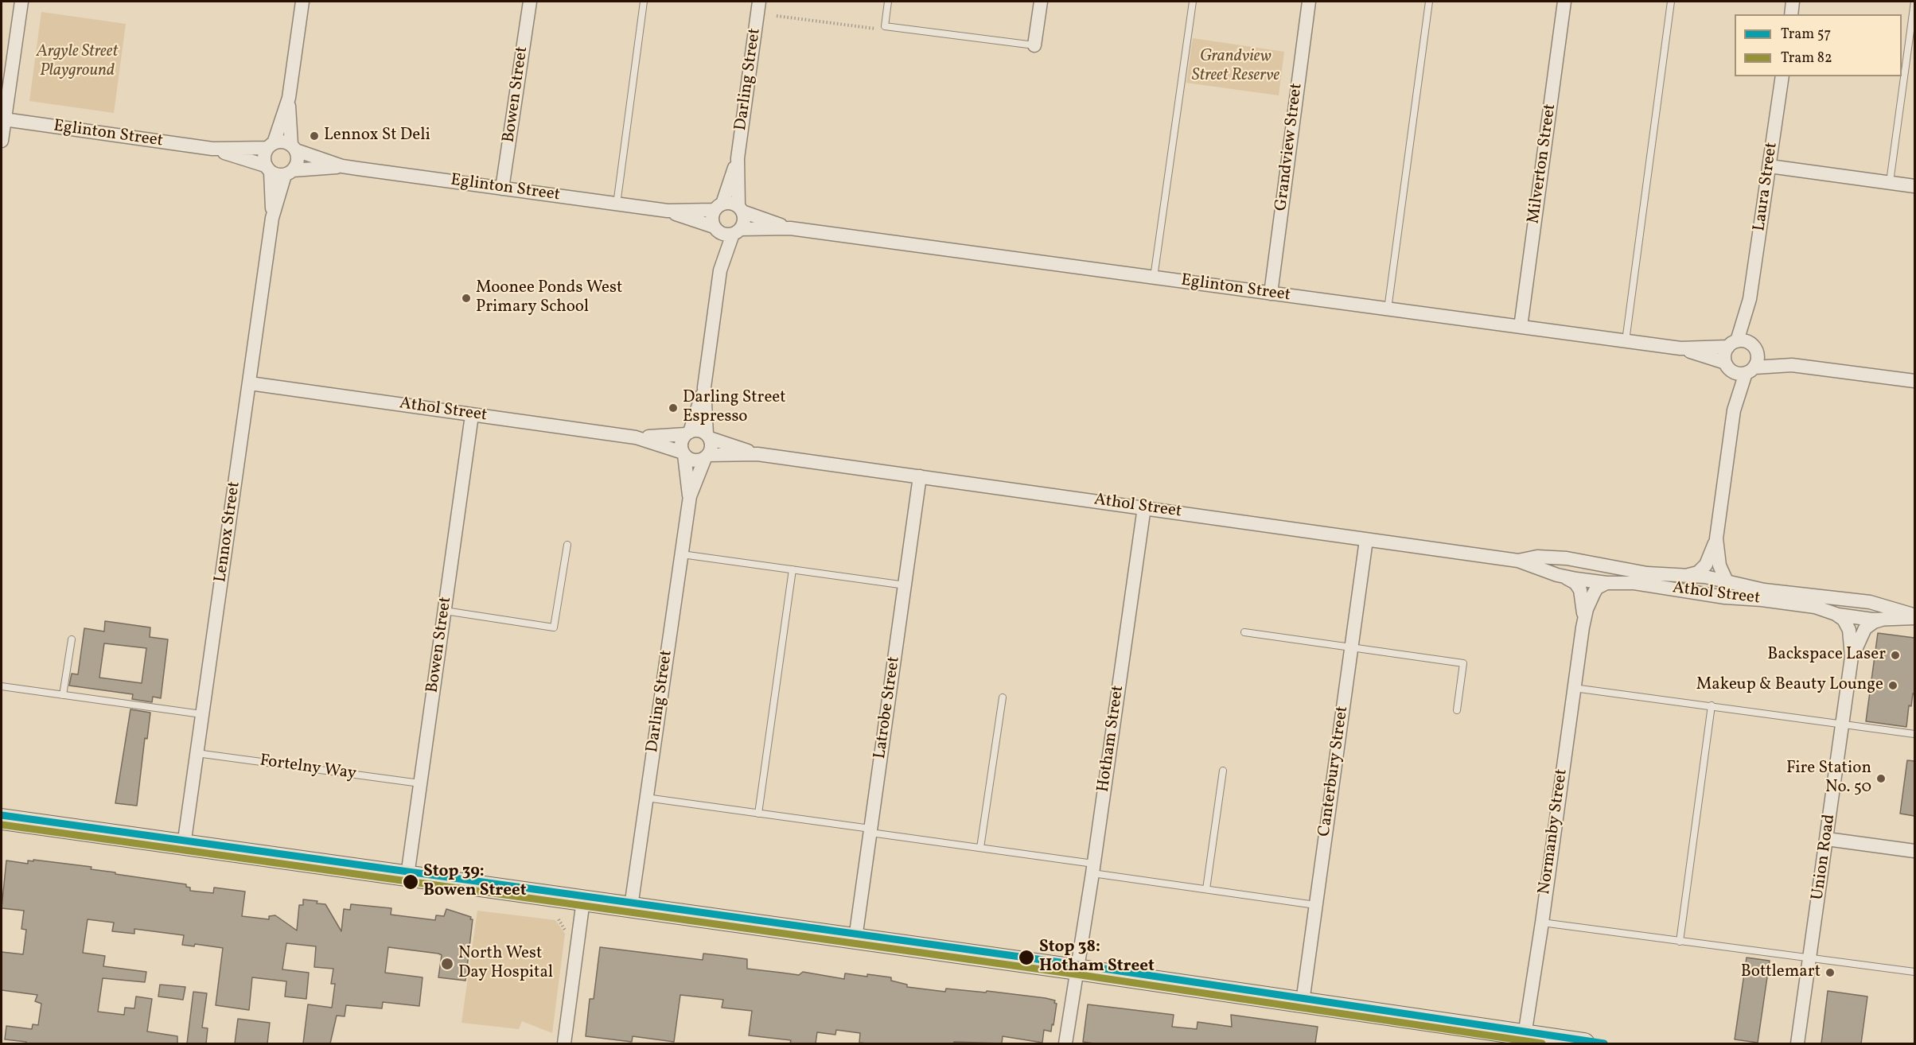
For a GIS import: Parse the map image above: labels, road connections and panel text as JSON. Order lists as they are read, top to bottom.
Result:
{
  "streets": {
    "street": [
      "Darling Street",
      "Bowen Street",
      "Eglinton Street",
      "Grandview Street",
      "Milverton Street",
      "Laura Street",
      "Athol Street",
      "Lennox Street",
      "Latrobe Street",
      "Hotham Street",
      "Canterbury Street",
      "Normanby Street",
      "Union Road"
    ],
    "lane": ["Fortelny Way"]
  },
  "crossings": [
    ["Darling Street", "Eglinton Street"],
    ["Darling Street", "Athol Street"],
    ["Bowen Street", "Eglinton Street"],
    ["Bowen Street", "Athol Street"],
    ["Bowen Street", "Fortelny Way"],
    ["Eglinton Street", "Grandview Street"],
    ["Eglinton Street", "Milverton Street"],
    ["Eglinton Street", "Laura Street"],
    ["Eglinton Street", "Lennox Street"],
    ["Athol Street", "Lennox Street"],
    ["Athol Street", "Latrobe Street"],
    ["Athol Street", "Hotham Street"],
    ["Athol Street", "Canterbury Street"],
    ["Athol Street", "Normanby Street"],
    ["Athol Street", "Union Road"],
    ["Lennox Street", "Fortelny Way"]
  ],
  "parks": ["Argyle Street Playground", "Grandview Street Reserve"],
  "places": [
    "Lennox St Deli",
    "Moonee Ponds West Primary School",
    "Darling Street Espresso",
    "Backspace Laser",
    "Makeup & Beauty Lounge",
    "Fire Station No. 50",
    "Stop 39: Bowen Street",
    "Stop 38: Hotham Street",
    "North West Day Hospital",
    "Bottlemart"
  ],
  "lines": ["tram line 57", "tram line 82"],
  "legend": ["Tram 57", "Tram 82"]
}
